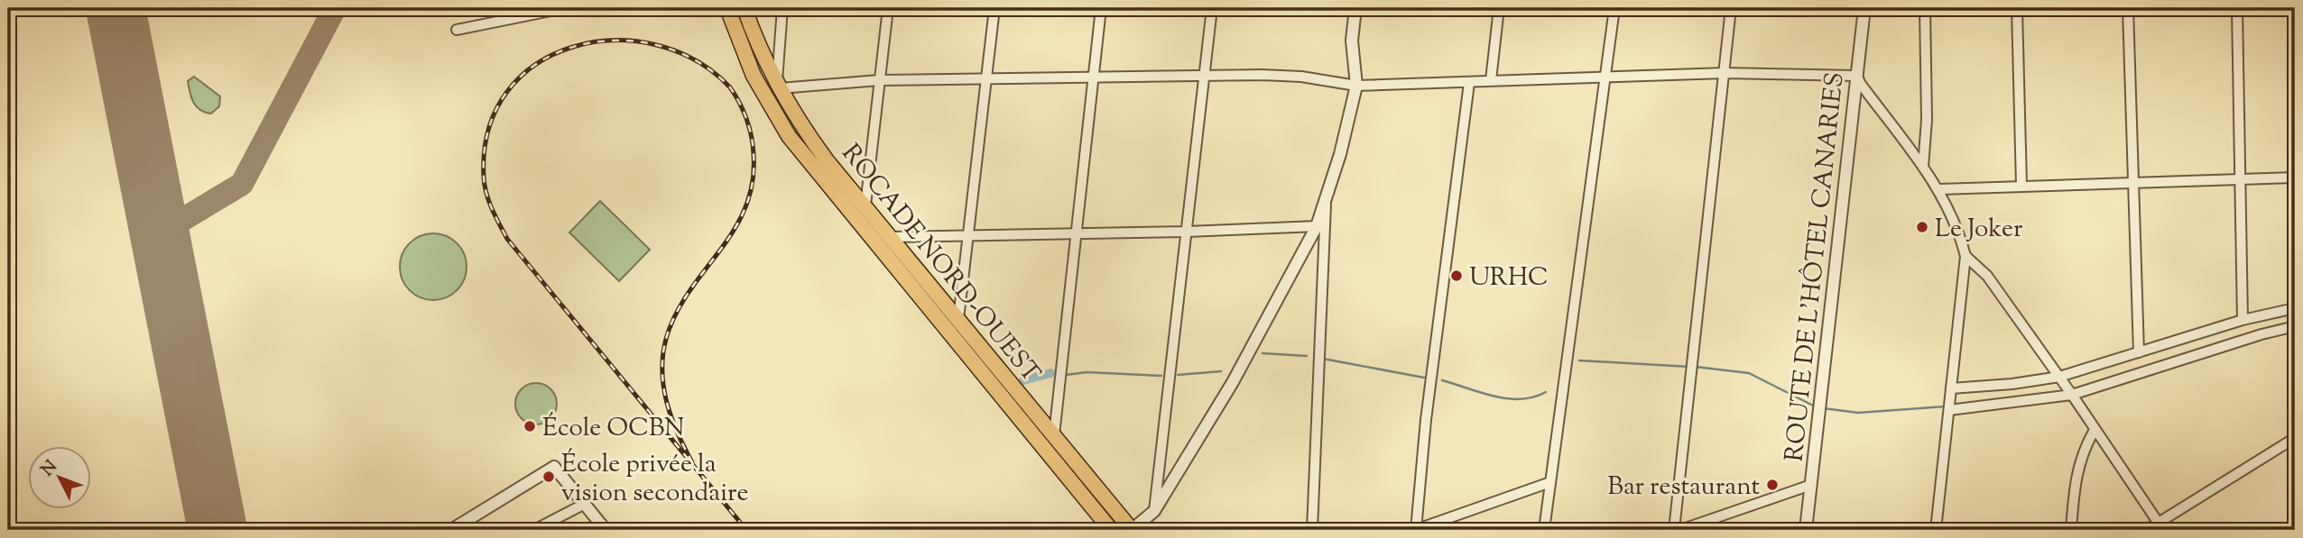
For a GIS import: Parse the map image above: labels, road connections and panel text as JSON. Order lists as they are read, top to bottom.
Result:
{
  "streets": {
    "main road": ["ROCADE NORD-OUEST"],
    "street": ["ROUTE DE L'HÔTEL CANARIES"]
  },
  "places": [
    "Le Joker",
    "URHC",
    "École OCBN",
    "École privée la vision secondaire",
    "Bar restaurant"
  ],
  "north": "top left"
}
